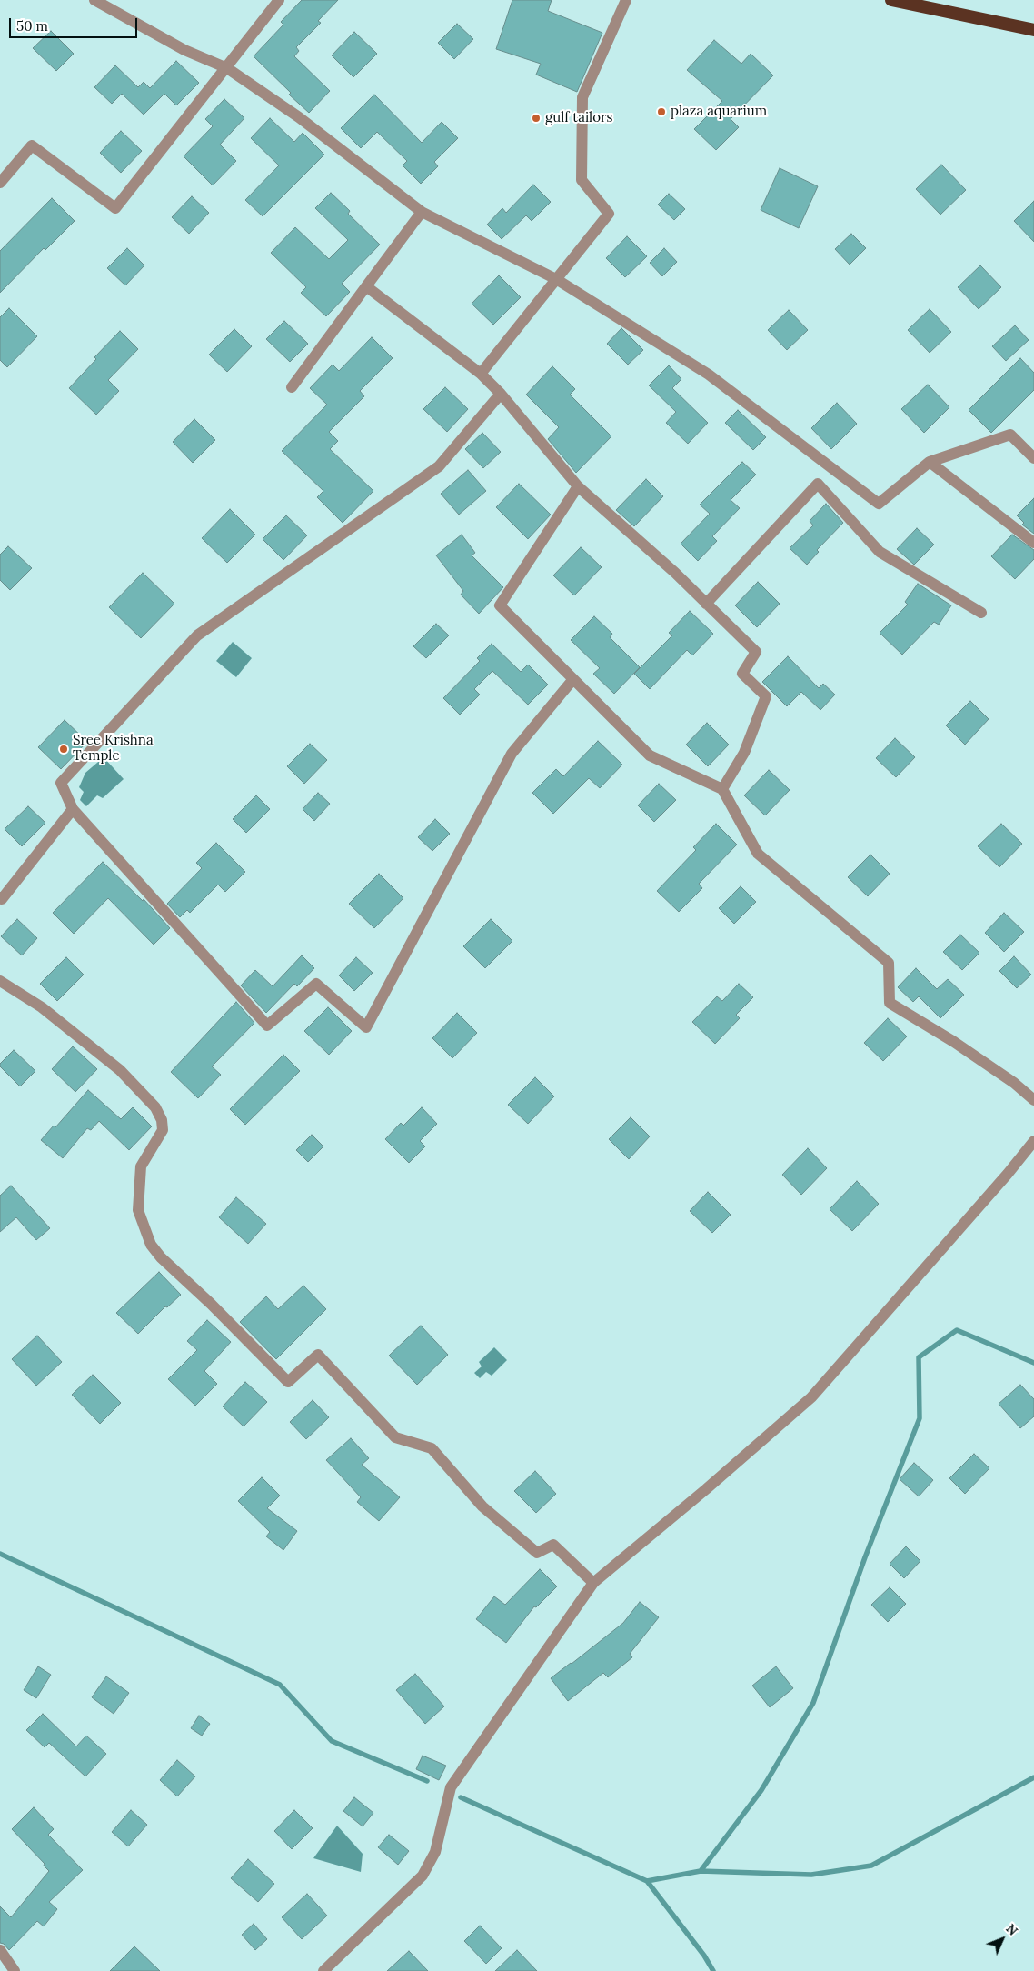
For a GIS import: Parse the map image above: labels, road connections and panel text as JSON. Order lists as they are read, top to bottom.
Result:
{
  "places": ["plaza aquarium", "gulf tailors", "Sree Krishna Temple"],
  "scale_bar": "50 m",
  "north": "top right"
}
